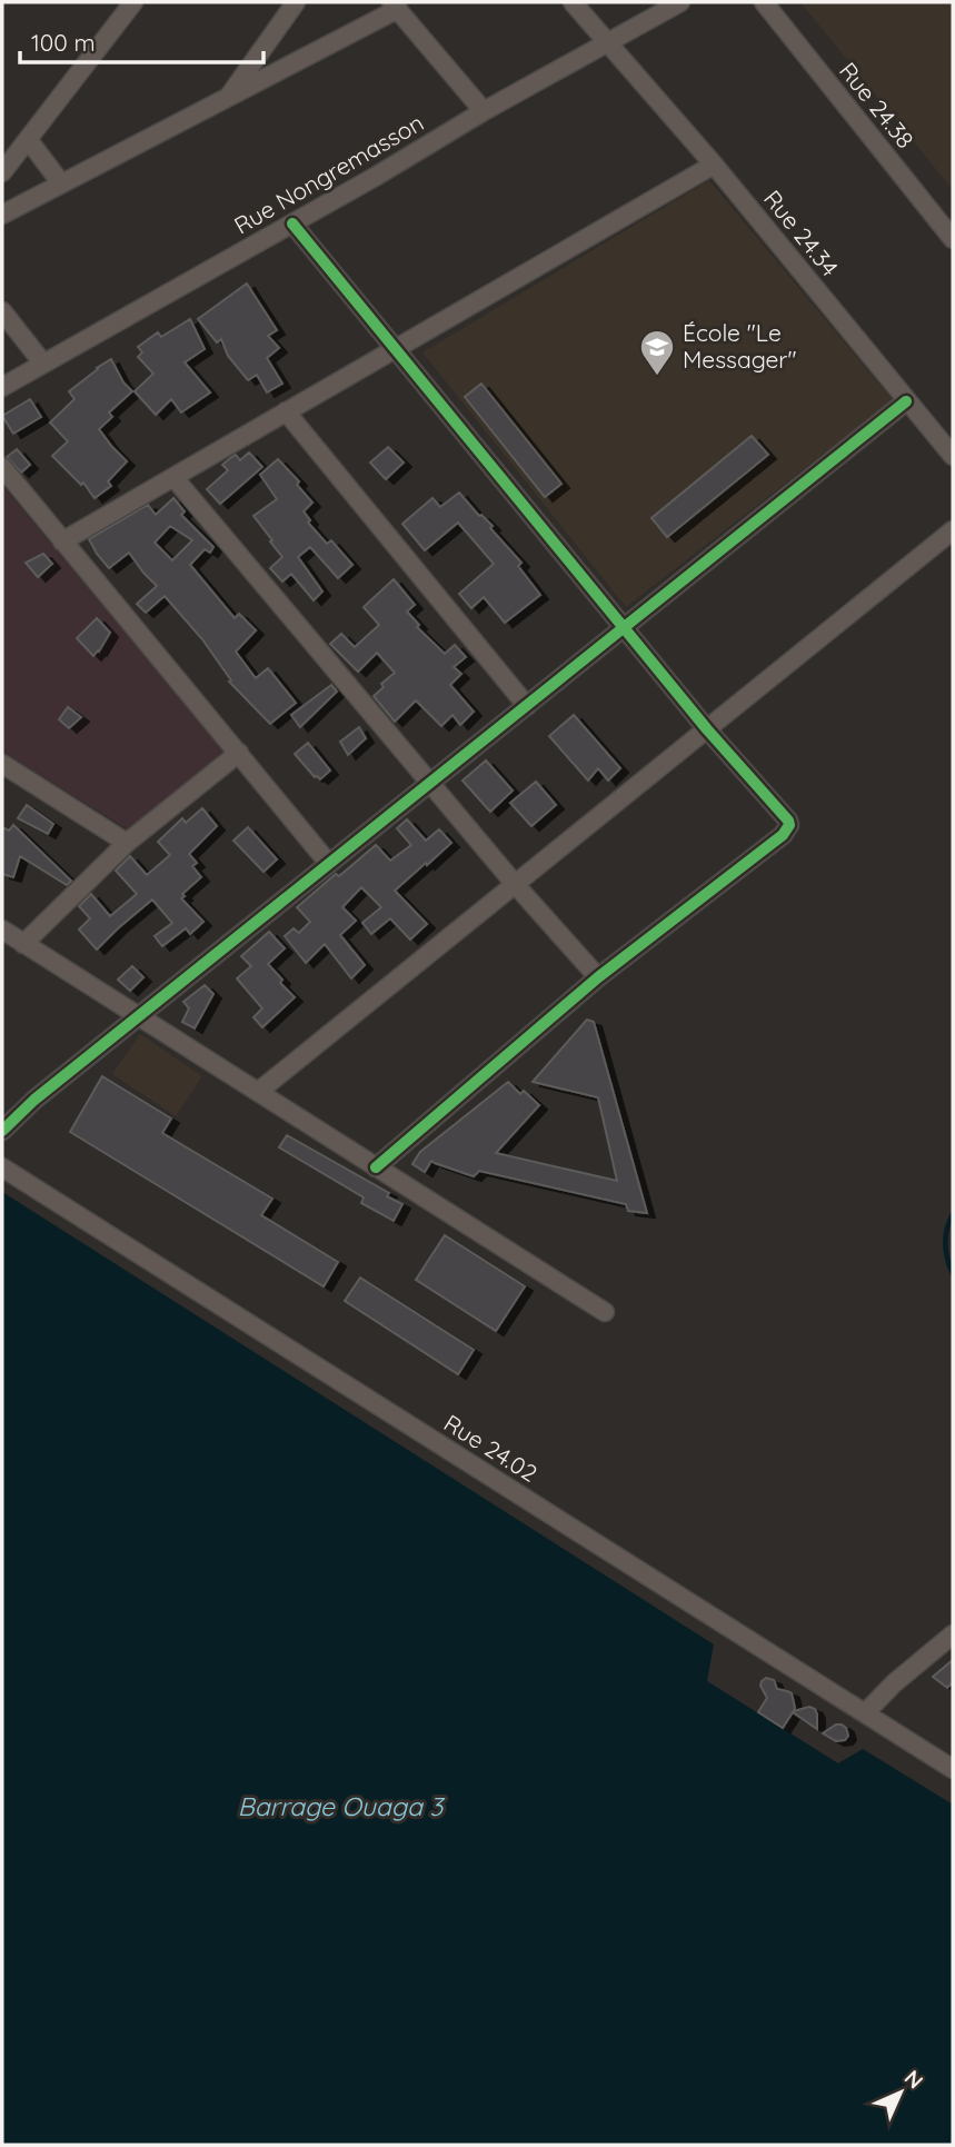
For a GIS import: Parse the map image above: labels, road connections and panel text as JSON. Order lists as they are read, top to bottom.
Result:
{
  "streets": {
    "street": [
      "Rue 24.38",
      "Rue Nongremasson",
      "Rue 24.34",
      "Rue 24.02"
    ]
  },
  "crossings": [
    ["Rue Nongremasson", "Rue 24.34"]
  ],
  "water": ["Barrage Ouaga 3"],
  "places": {
    "school or university": ["École \"Le Messager\""]
  },
  "scale_bar": "100 m",
  "north": "top right"
}
